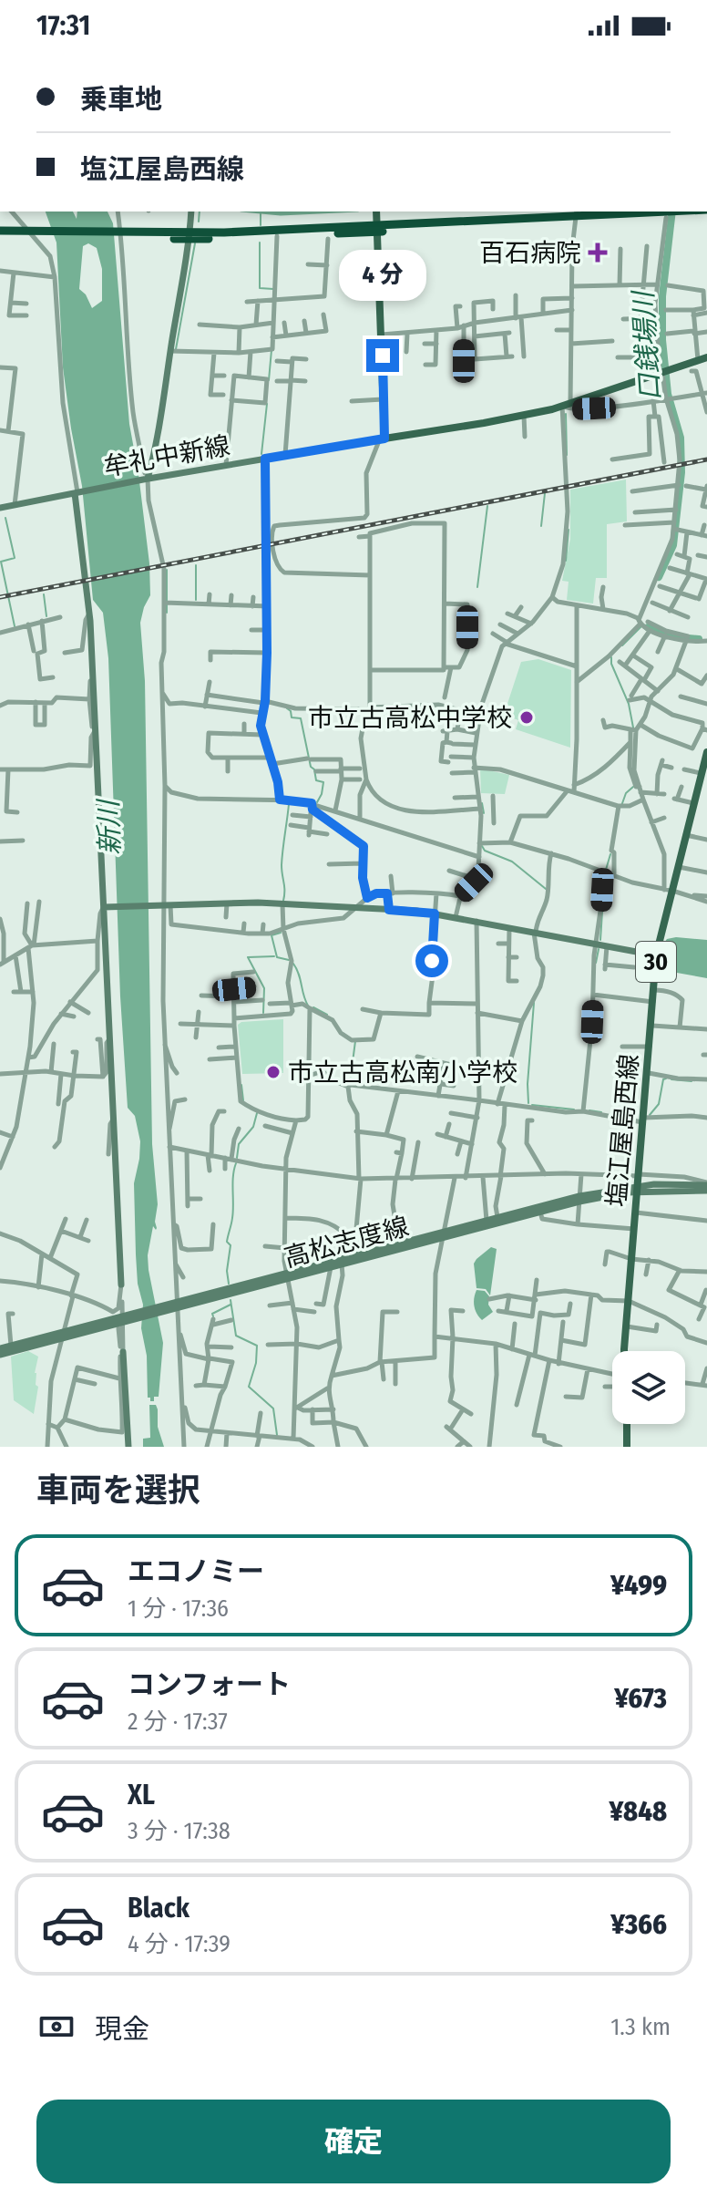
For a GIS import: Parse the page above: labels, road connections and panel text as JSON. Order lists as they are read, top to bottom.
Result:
{
  "streets": {
    "main road": ["30", "塩江屋島西線"],
    "street": ["牟礼中新線", "高松志度線"]
  },
  "crossings": [
    ["塩江屋島西線", "高松志度線"]
  ],
  "water": ["口銭場川", "新川"],
  "places": {
    "health": ["百石病院"],
    "other": ["市立古高松中学校", "市立古高松南小学校"]
  },
  "page": {
    "status": "17:31",
    "banner": ["乗車地", "塩江屋島西線"],
    "bubble": "4 分",
    "heading": "車両を選択",
    "list": [
      {
        "name": "エコノミー",
        "note": "1 分 · 17:36",
        "value": "¥499"
      },
      {
        "name": "コンフォート",
        "note": "2 分 · 17:37",
        "value": "¥673"
      },
      {
        "name": "XL",
        "note": "3 分 · 17:38",
        "value": "¥848"
      },
      {
        "name": "Black",
        "note": "4 分 · 17:39",
        "value": "¥366"
      }
    ],
    "pay": ["現金", "1.3 km"],
    "buttons": "確定"
  }
}
